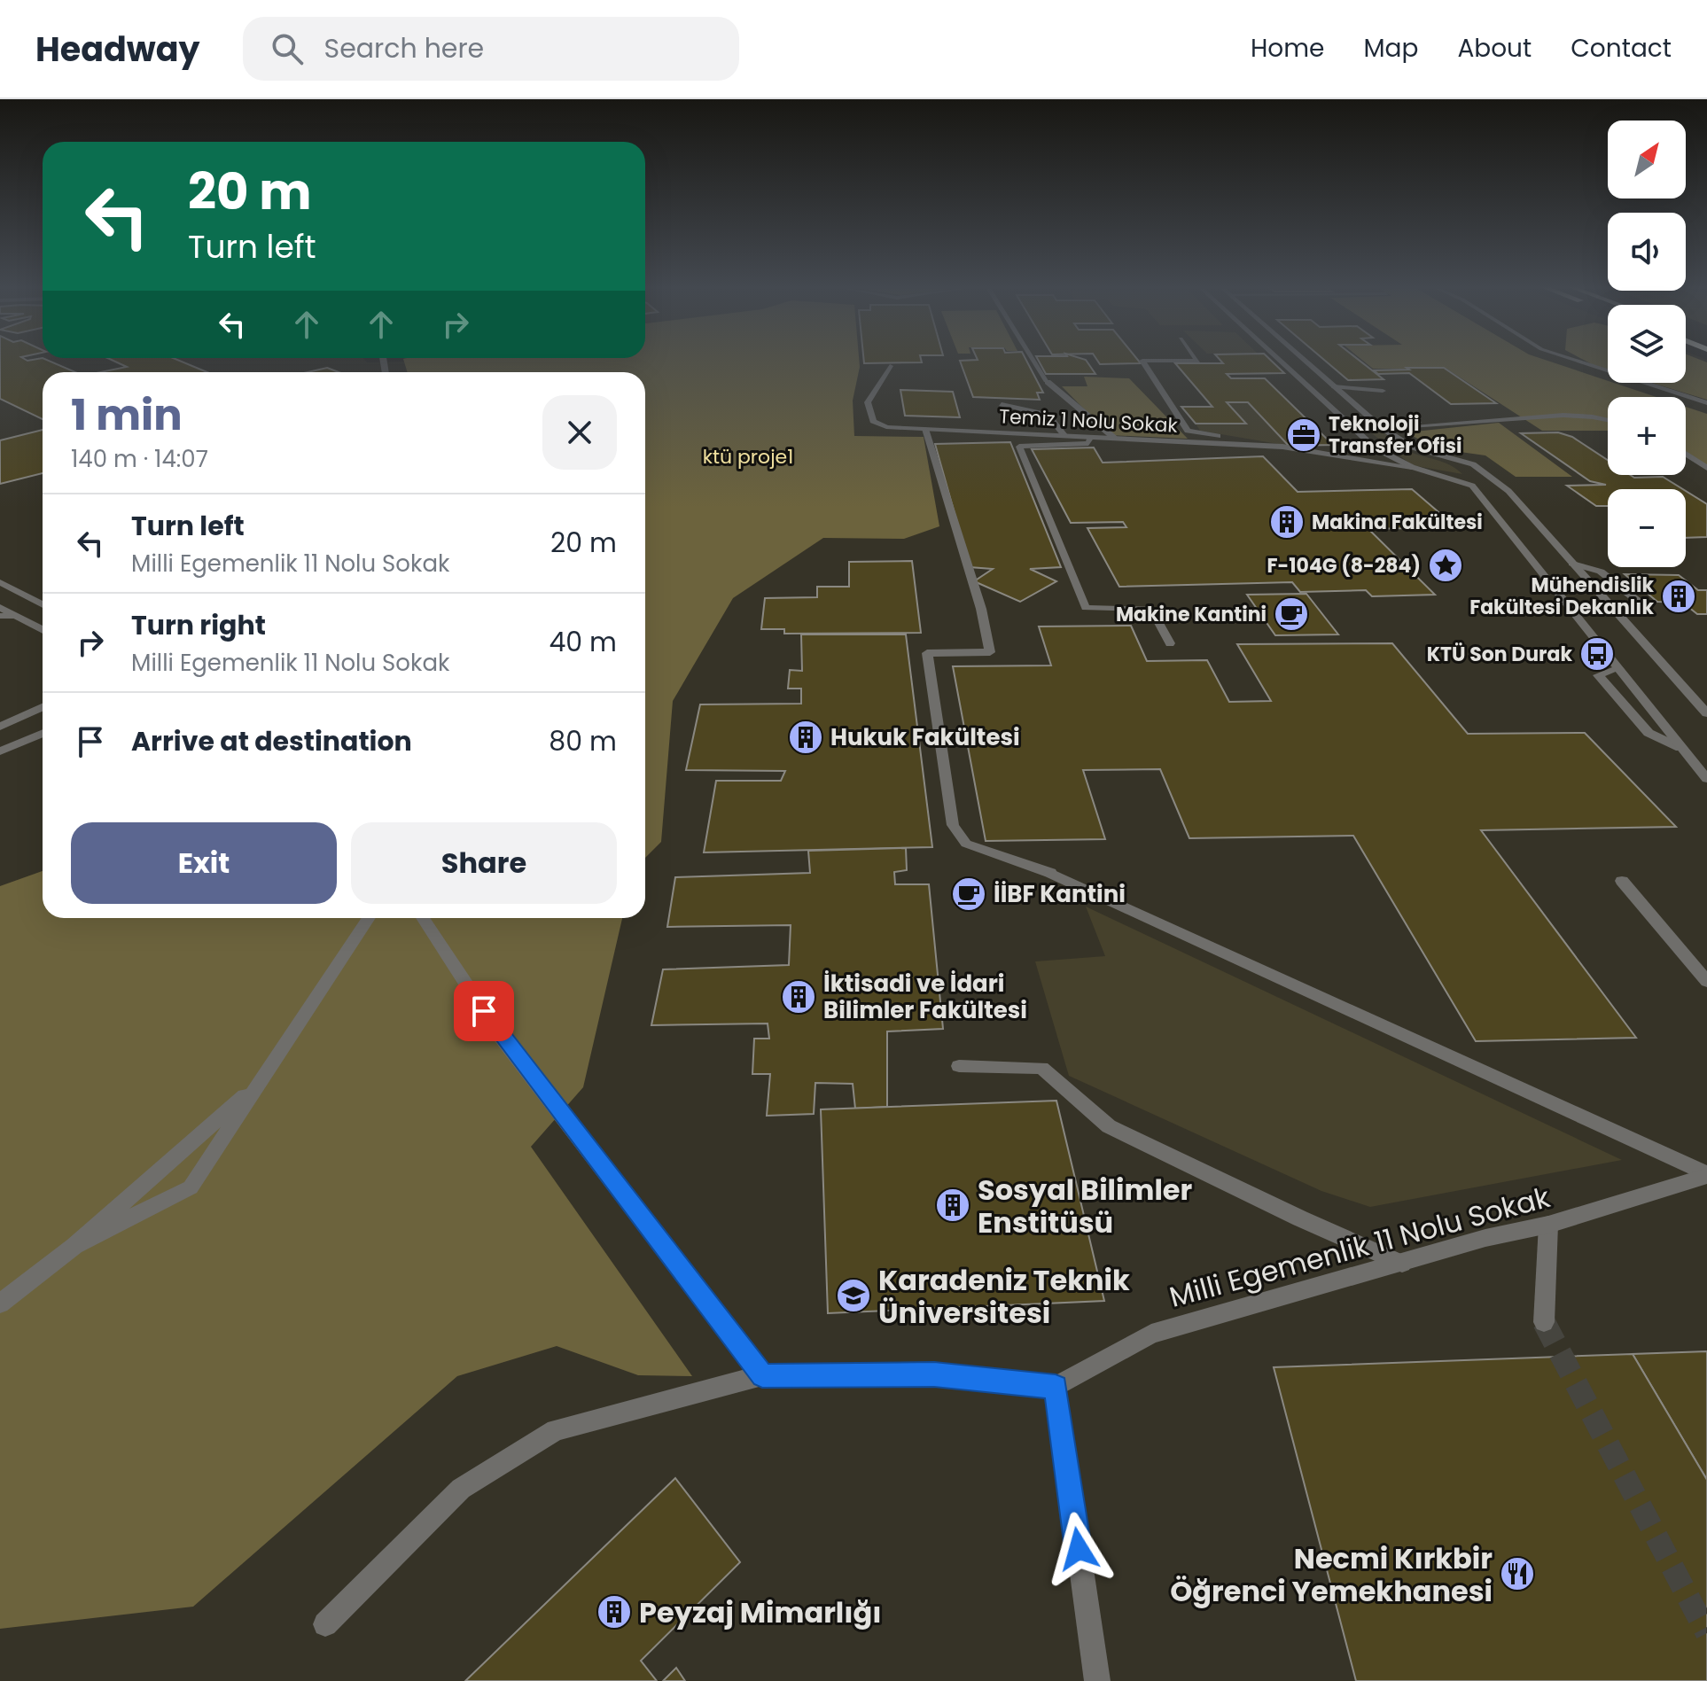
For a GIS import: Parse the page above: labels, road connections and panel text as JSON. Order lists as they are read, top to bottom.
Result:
{
  "streets": {
    "street": ["Temiz 1 Nolu Sokak", "Milli Egemenlik 11 Nolu Sokak"]
  },
  "parks": ["ktü proje1"],
  "places": {
    "office": ["Teknoloji Transfer Ofisi"],
    "building": [
      "Makina Fakültesi",
      "Mühendislik Fakültesi Dekanlık",
      "Hukuk Fakültesi",
      "İktisadi ve İdari Bilimler Fakültesi",
      "Sosyal Bilimler Enstitüsü",
      "Peyzaj Mimarlığı"
    ],
    "place": ["F-104G (8-284)"],
    "cafe": ["Makine Kantini", "İİBF Kantini"],
    "bus stop": ["KTÜ Son Durak"],
    "school or university": ["Karadeniz Teknik Üniversitesi"],
    "restaurant": ["Necmi Kırkbir Öğrenci Yemekhanesi"]
  },
  "north": "top right",
  "page": {
    "header": "Headway",
    "search": "Search here",
    "nav": [
      "Home",
      "Map",
      "About",
      "Contact"
    ],
    "map_buttons": ["+", "−"],
    "turn": ["20 m", "Turn left"],
    "heading": ["1 min", "140 m · 14:07"],
    "list": [
      {
        "name": "Turn left",
        "note": "Milli Egemenlik 11 Nolu Sokak",
        "value": "20 m"
      },
      {
        "name": "Turn right",
        "note": "Milli Egemenlik 11 Nolu Sokak",
        "value": "40 m"
      },
      {
        "name": "Arrive at destination",
        "value": "80 m"
      }
    ],
    "buttons": ["Exit", "Share"]
  }
}
